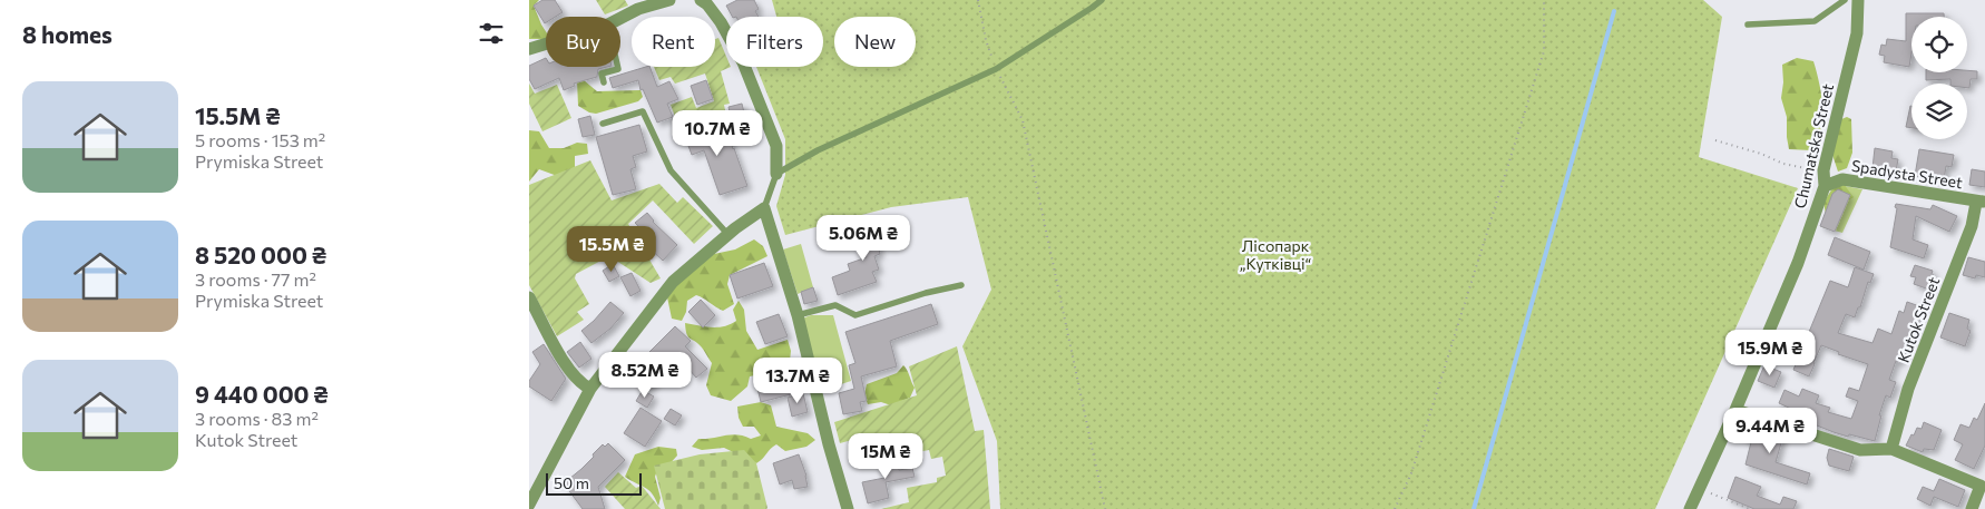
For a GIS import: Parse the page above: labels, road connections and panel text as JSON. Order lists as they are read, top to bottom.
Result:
{
  "streets": {
    "street": ["Chumatska Street", "Spadysta Street", "Kutok Street"]
  },
  "crossings": [
    ["Chumatska Street", "Spadysta Street"],
    ["Spadysta Street", "Kutok Street"]
  ],
  "parks": ["Лісопарк „Кутківці“"],
  "scale_bar": "50 m",
  "page": {
    "heading": "8 homes",
    "chip": [
      "Buy",
      "Rent",
      "Filters",
      "New"
    ],
    "list": [
      {
        "name": "15.5M ₴",
        "note": "5 rooms · 153 m² · Prymiska Street"
      },
      {
        "name": "8 520 000 ₴",
        "note": "3 rooms · 77 m² · Prymiska Street"
      },
      {
        "name": "9 440 000 ₴",
        "note": "3 rooms · 83 m² · Kutok Street"
      }
    ],
    "price": [
      "10.7M ₴",
      "5.06M ₴",
      "15.5M ₴",
      "15.9M ₴",
      "8.52M ₴",
      "13.7M ₴",
      "9.44M ₴",
      "15M ₴"
    ],
    "scale": "50 m"
  }
}
